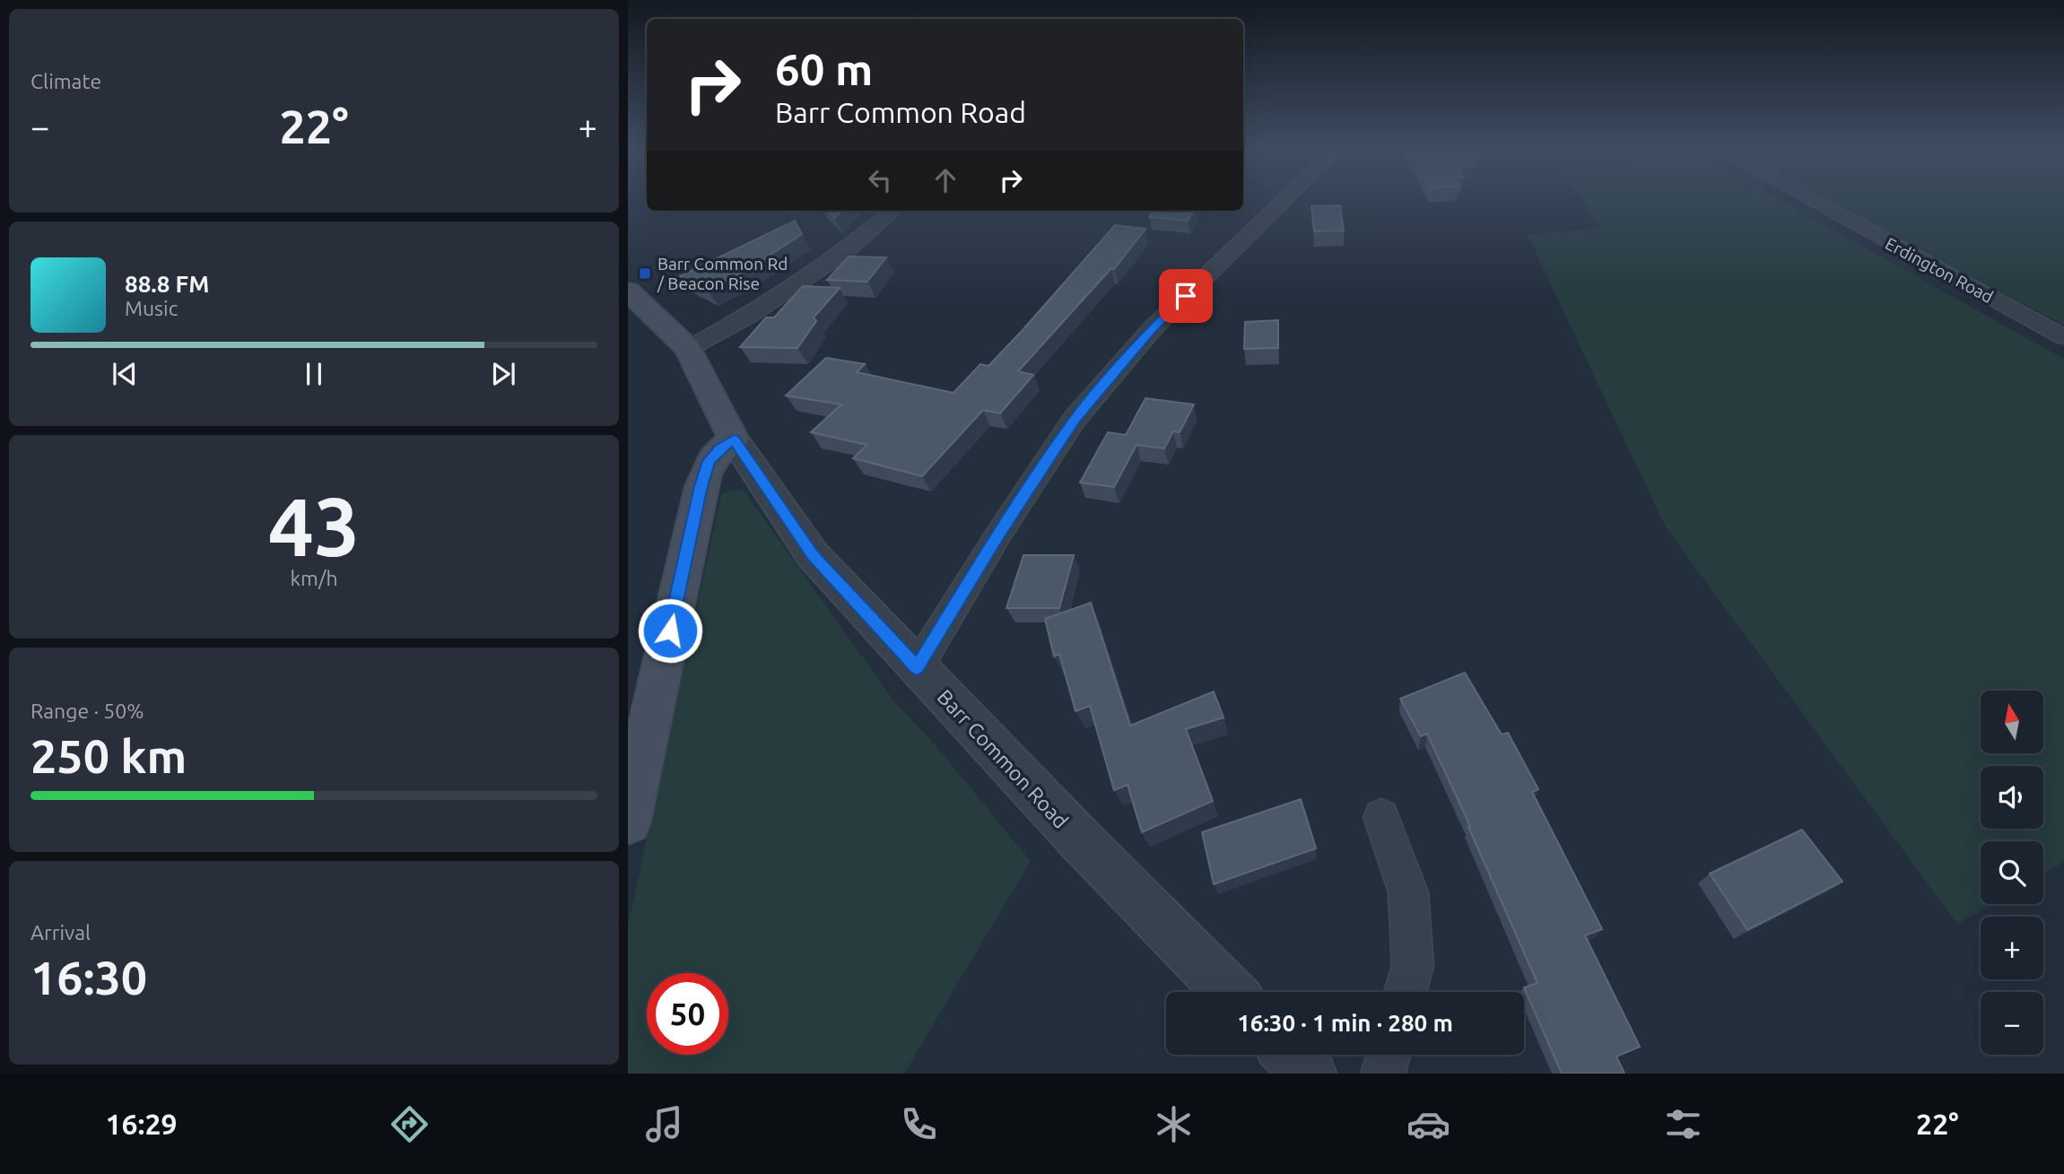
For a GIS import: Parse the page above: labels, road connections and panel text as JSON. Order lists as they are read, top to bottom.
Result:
{
  "streets": {
    "main road": ["Barr Common Road"],
    "street": ["Erdington Road"]
  },
  "places": {
    "transit": ["Barr Common Rd / Beacon Rise"]
  },
  "north": "top",
  "page": {
    "tile": [
      "Climate",
      ["43", "km/h"],
      ["Range · 50%", "250 km"],
      ["Arrival", "16:30"]
    ],
    "turn": ["60 m", "Barr Common Road"],
    "heat": ["−", "22°", "+"],
    "song": ["88.8 FM", "Music"],
    "map_buttons": ["+", "−"],
    "limit": "50",
    "trip": "16:30 · 1 min · 280 m",
    "tabs": ["16:29", "22°"]
  }
}
